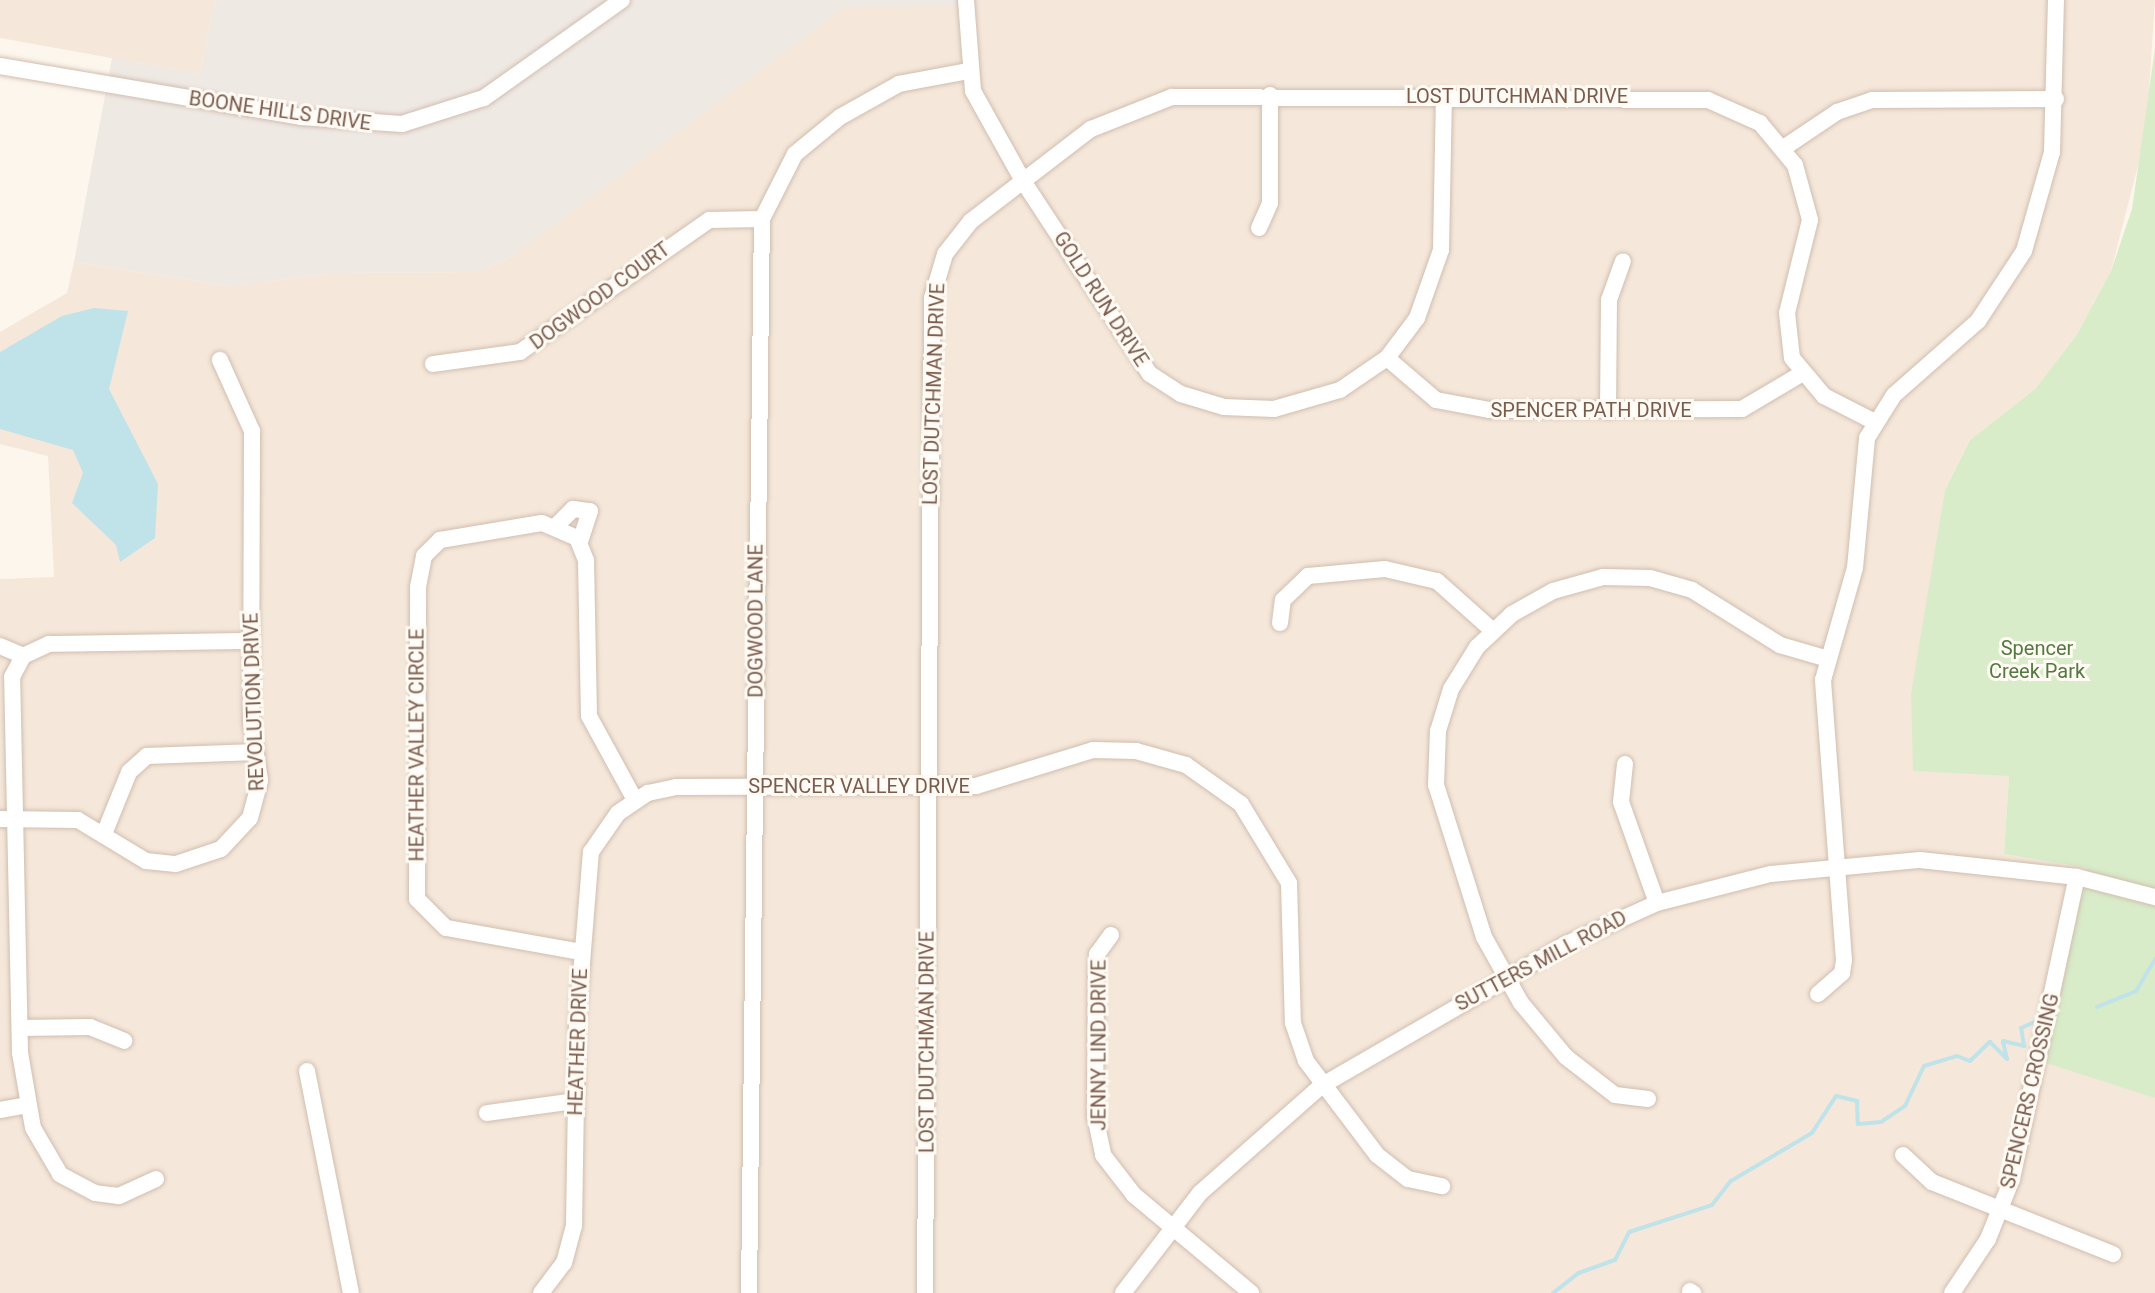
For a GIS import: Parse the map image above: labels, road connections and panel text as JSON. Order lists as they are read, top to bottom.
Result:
{
  "streets": {
    "street": [
      "LOST DUTCHMAN DRIVE",
      "BOONE HILLS DRIVE",
      "DOGWOOD COURT",
      "GOLD RUN DRIVE",
      "SPENCER PATH DRIVE",
      "DOGWOOD LANE",
      "REVOLUTION DRIVE",
      "HEATHER VALLEY CIRCLE",
      "SPENCER VALLEY DRIVE",
      "SUTTERS MILL ROAD",
      "HEATHER DRIVE",
      "JENNY LIND DRIVE",
      "SPENCERS CROSSING"
    ]
  },
  "crossings": [
    ["LOST DUTCHMAN DRIVE", "GOLD RUN DRIVE"],
    ["LOST DUTCHMAN DRIVE", "SPENCER VALLEY DRIVE"],
    ["DOGWOOD COURT", "DOGWOOD LANE"],
    ["GOLD RUN DRIVE", "SPENCER PATH DRIVE"],
    ["GOLD RUN DRIVE", "DOGWOOD LANE"],
    ["DOGWOOD LANE", "SPENCER VALLEY DRIVE"],
    ["HEATHER VALLEY CIRCLE", "SPENCER VALLEY DRIVE"],
    ["HEATHER VALLEY CIRCLE", "HEATHER DRIVE"],
    ["SPENCER VALLEY DRIVE", "SUTTERS MILL ROAD"],
    ["SPENCER VALLEY DRIVE", "HEATHER DRIVE"],
    ["SUTTERS MILL ROAD", "JENNY LIND DRIVE"],
    ["SUTTERS MILL ROAD", "SPENCERS CROSSING"]
  ],
  "parks": ["Spencer Creek Park"]
}
